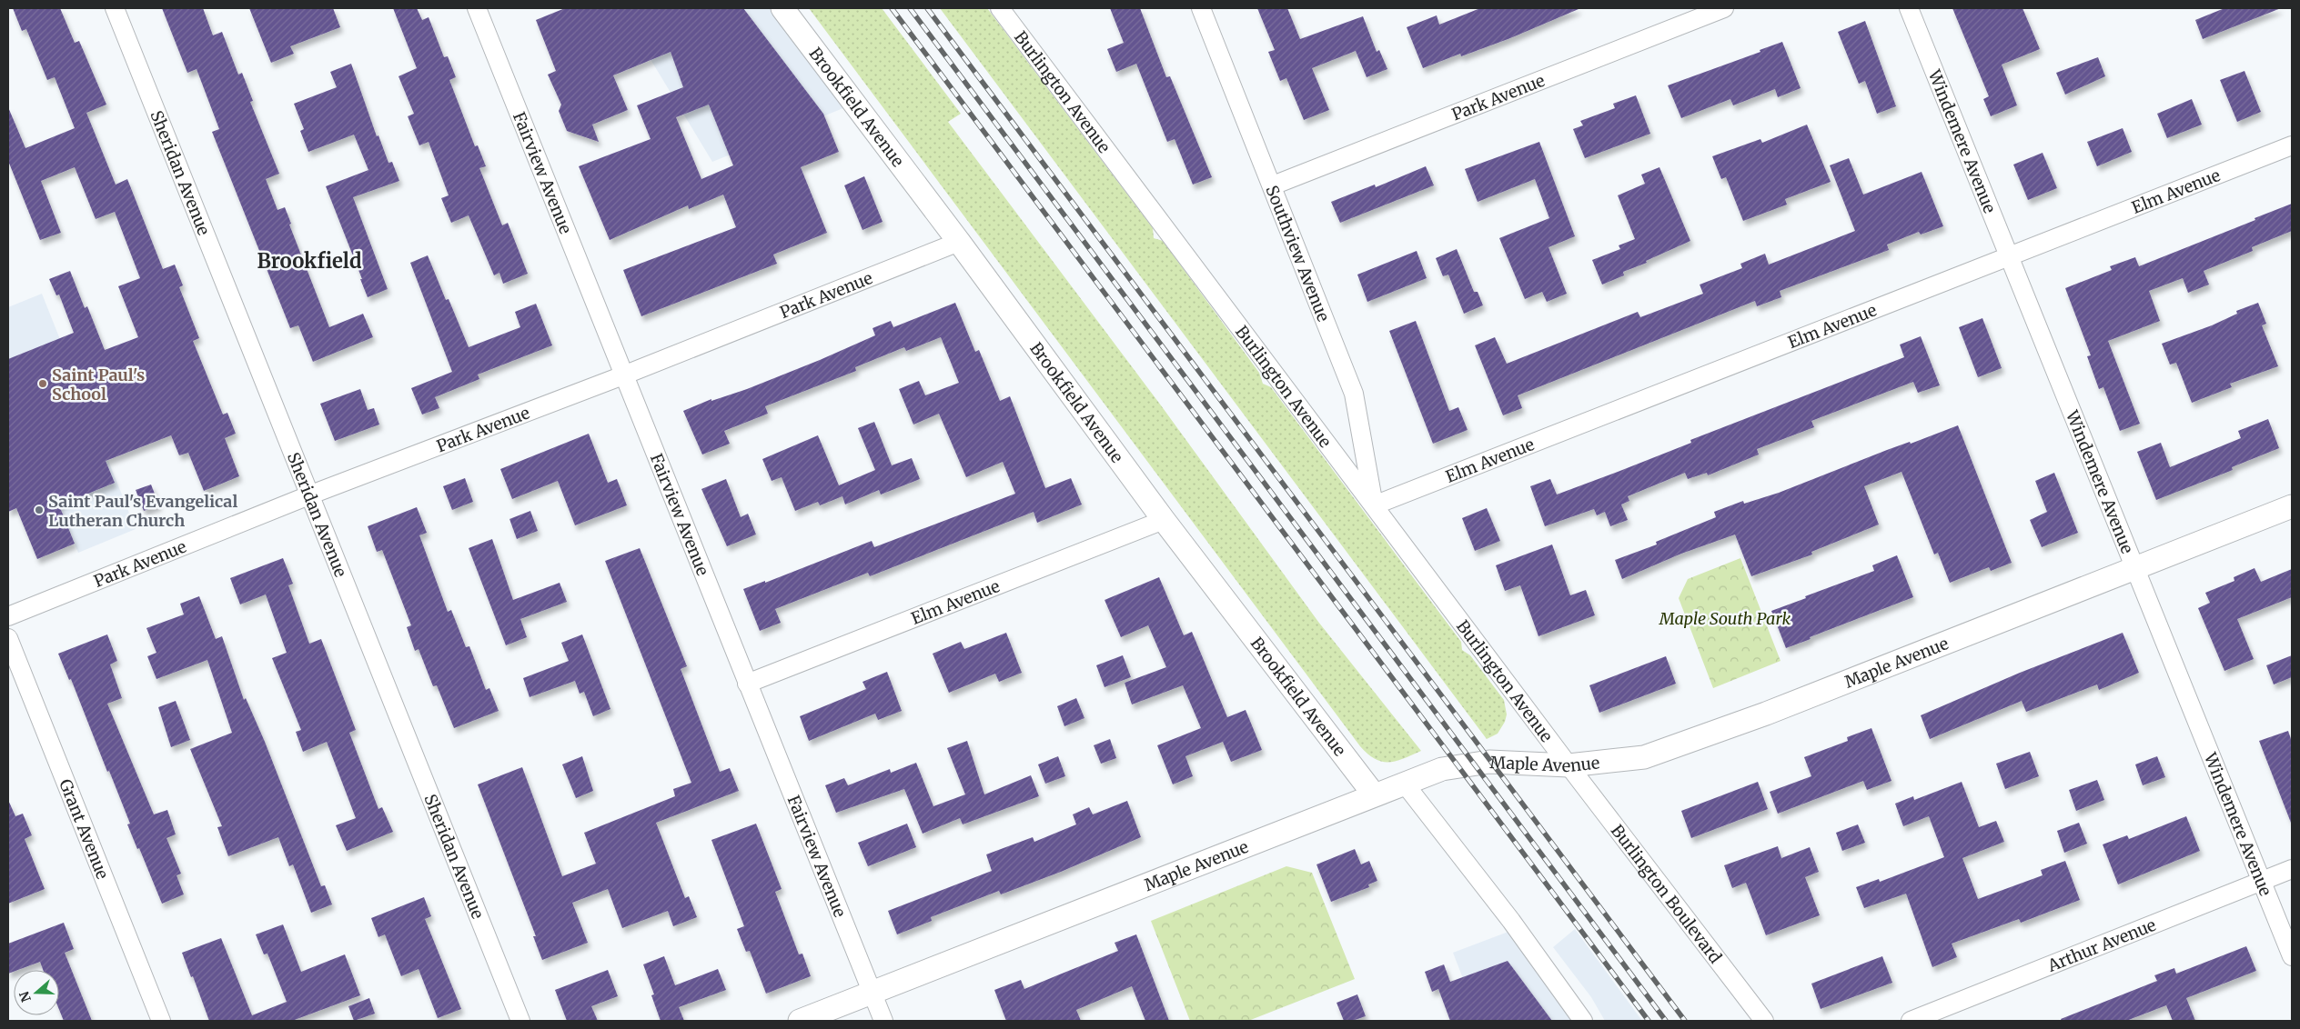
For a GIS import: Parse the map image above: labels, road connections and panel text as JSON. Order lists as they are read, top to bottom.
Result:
{
  "streets": {
    "street": [
      "Burlington Avenue",
      "Park Avenue",
      "Brookfield Avenue",
      "Windemere Avenue",
      "Sheridan Avenue",
      "Fairview Avenue",
      "Elm Avenue",
      "Southview Avenue",
      "Maple Avenue",
      "Grant Avenue",
      "Burlington Boulevard",
      "Arthur Avenue"
    ]
  },
  "crossings": [
    ["Burlington Avenue", "Elm Avenue"],
    ["Burlington Avenue", "Southview Avenue"],
    ["Burlington Avenue", "Maple Avenue"],
    ["Burlington Avenue", "Burlington Boulevard"],
    ["Park Avenue", "Brookfield Avenue"],
    ["Park Avenue", "Sheridan Avenue"],
    ["Park Avenue", "Fairview Avenue"],
    ["Park Avenue", "Southview Avenue"],
    ["Brookfield Avenue", "Elm Avenue"],
    ["Brookfield Avenue", "Maple Avenue"],
    ["Windemere Avenue", "Elm Avenue"],
    ["Windemere Avenue", "Maple Avenue"],
    ["Windemere Avenue", "Arthur Avenue"],
    ["Fairview Avenue", "Elm Avenue"],
    ["Fairview Avenue", "Maple Avenue"],
    ["Elm Avenue", "Southview Avenue"],
    ["Maple Avenue", "Burlington Boulevard"]
  ],
  "districts": ["Brookfield"],
  "parks": ["Maple South Park"],
  "places": ["Saint Paul's School", "Saint Paul's Evangelical Lutheran Church"],
  "north": "left"
}
